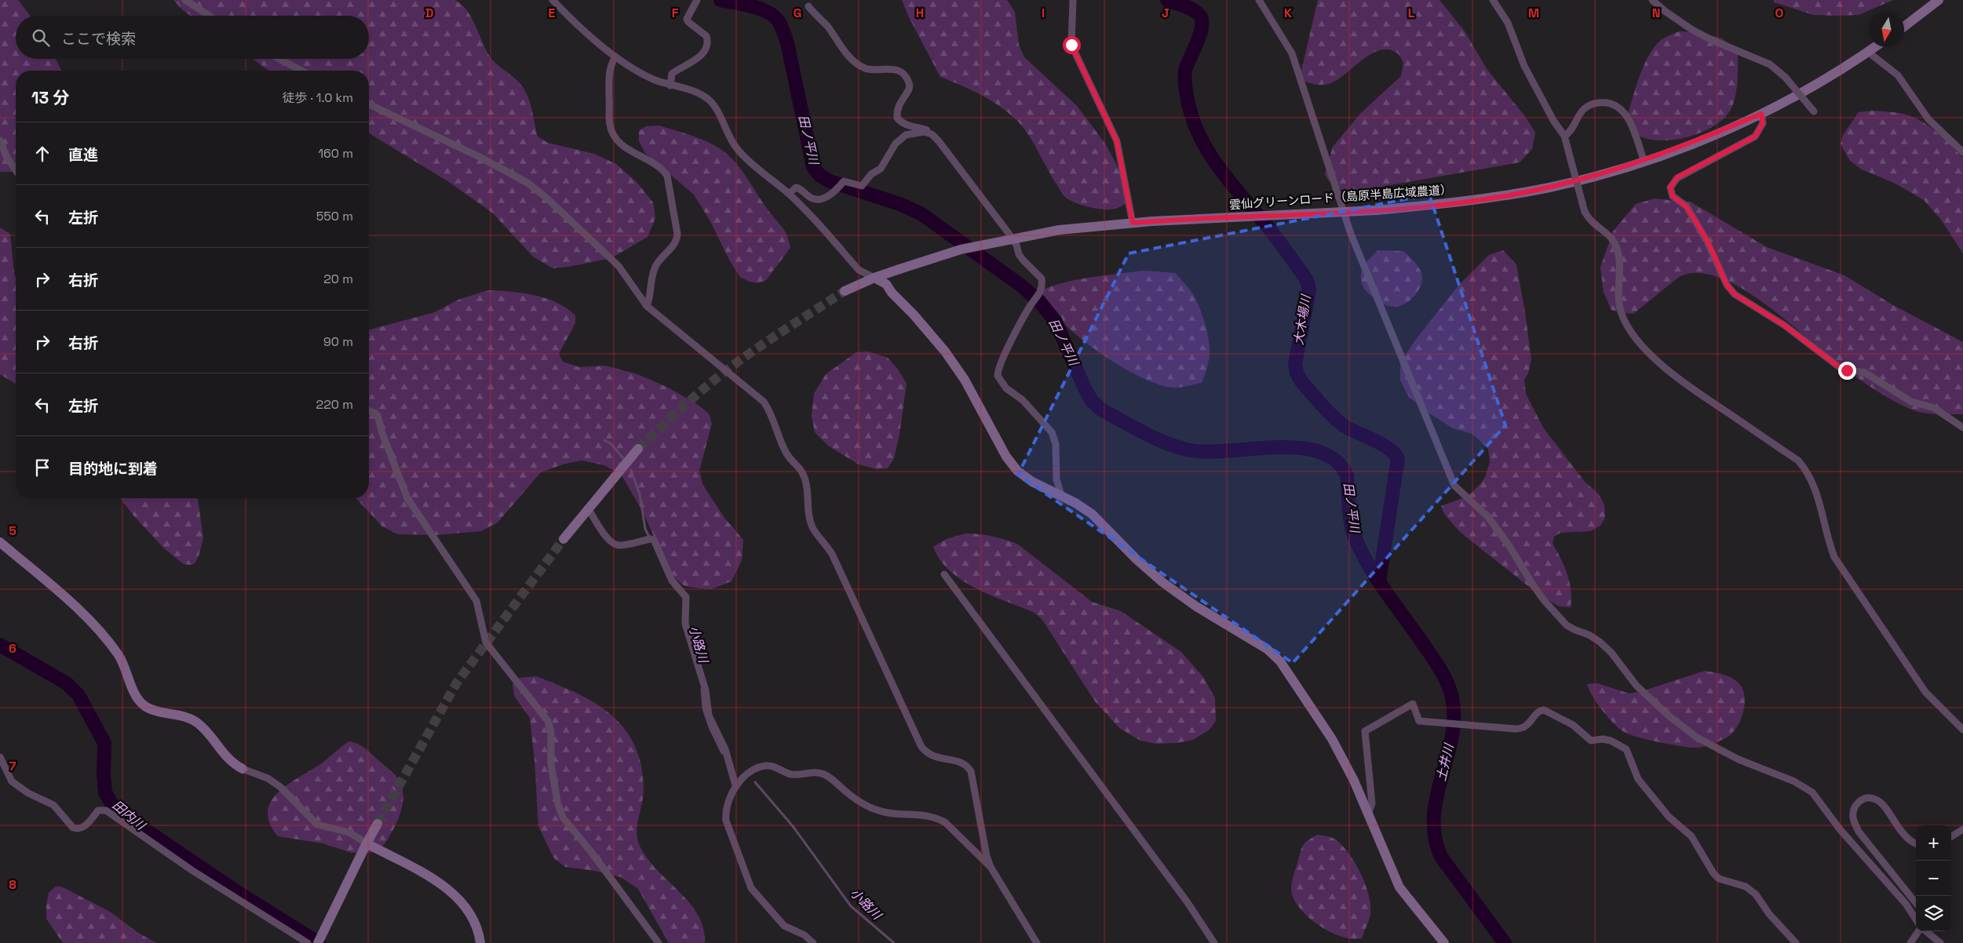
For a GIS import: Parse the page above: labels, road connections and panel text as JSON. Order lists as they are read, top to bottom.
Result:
{
  "streets": {
    "street": ["雲仙グリーンロード（島原半島広域農道）"]
  },
  "water": [
    "田ノ平川",
    "大木場川",
    "小路川",
    "土井川",
    "田内川"
  ],
  "north": "bottom",
  "page": {
    "search": "ここで検索",
    "heading": ["13 分", "徒歩 · 1.0 km"],
    "list": [
      ["直進", "160 m"],
      ["左折", "550 m"],
      ["右折", "20 m"],
      ["右折", "90 m"],
      ["左折", "220 m"],
      "目的地に到着"
    ],
    "map_buttons": ["+", "−"]
  },
  "grid": {
    "columns": [
      "D",
      "E",
      "F",
      "G",
      "H",
      "I",
      "J",
      "K",
      "L",
      "M",
      "N",
      "O"
    ],
    "rows": [
      "5",
      "6",
      "7",
      "8"
    ]
  }
}
